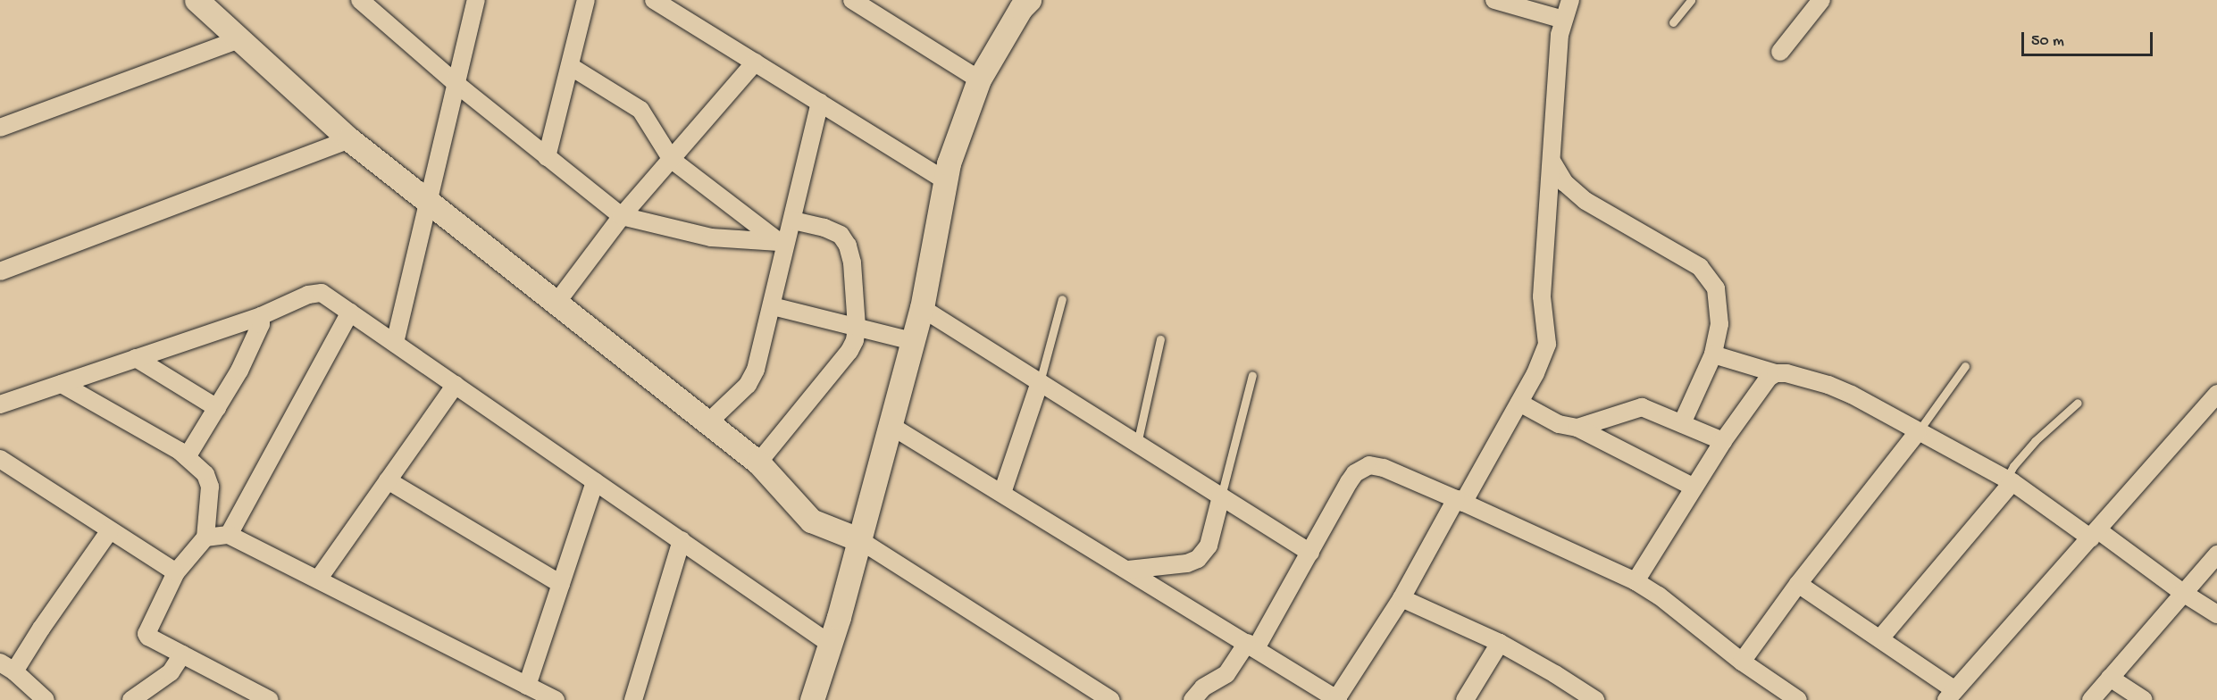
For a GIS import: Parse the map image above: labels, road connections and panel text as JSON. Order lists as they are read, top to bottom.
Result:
{
  "scale_bar": "50 m"
}
